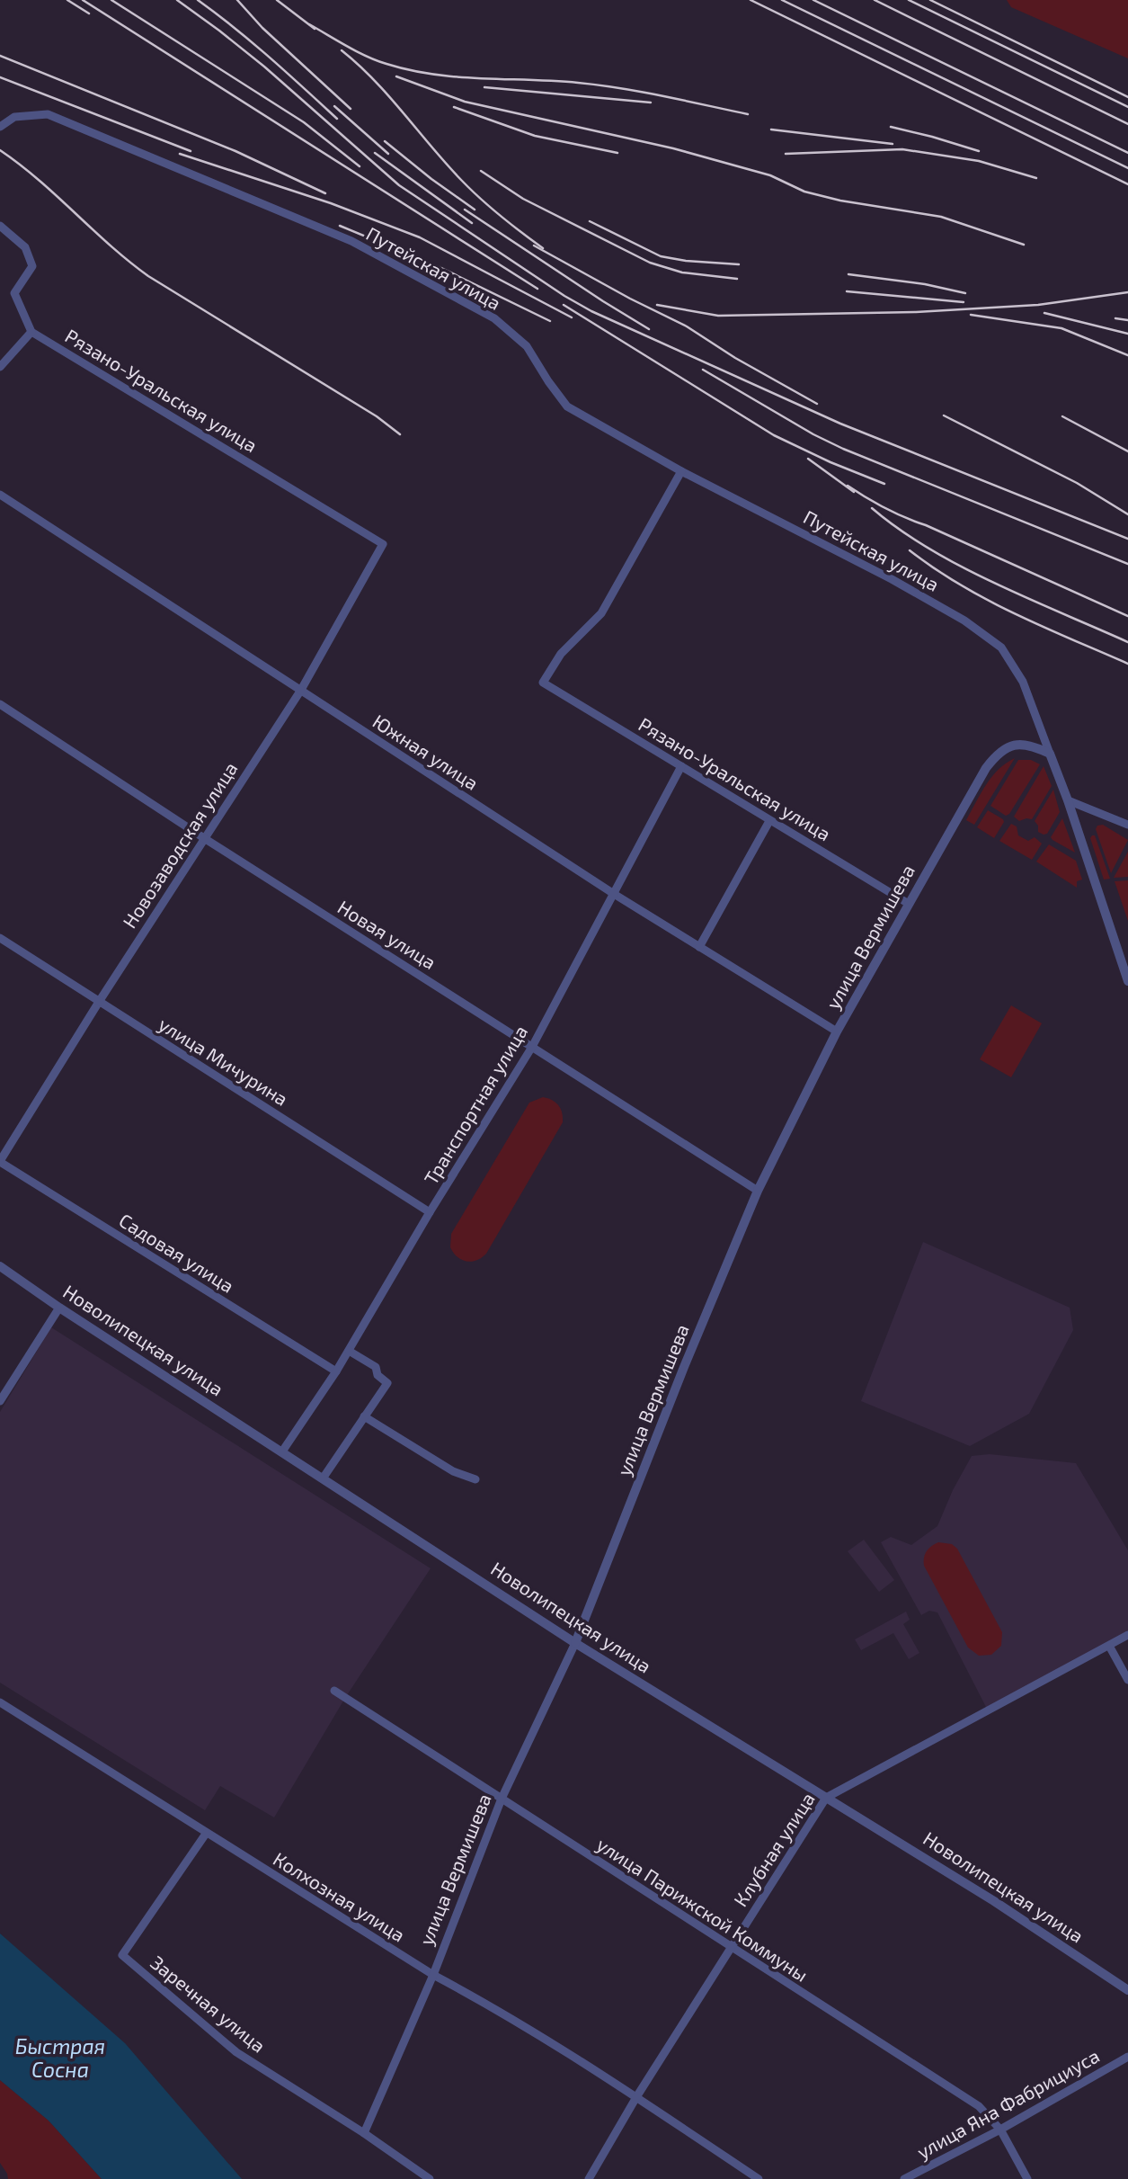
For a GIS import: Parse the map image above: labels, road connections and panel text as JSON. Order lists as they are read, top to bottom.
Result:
{
  "streets": {
    "street": [
      "Путейская улица",
      "Рязано-Уральская улица",
      "Южная улица",
      "Новозаводская улица",
      "Новая улица",
      "улица Вермишева",
      "улица Мичурина",
      "Транспортная улица",
      "Садовая улица",
      "Новолипецкая улица",
      "Клубная улица",
      "Колхозная улица",
      "улица Парижской Коммуны",
      "Заречная улица",
      "улица Яна Фабрициуса"
    ]
  },
  "crossings": [
    ["Путейская улица", "Рязано-Уральская улица"],
    ["Путейская улица", "улица Вермишева"],
    ["Рязано-Уральская улица", "Новозаводская улица"],
    ["Рязано-Уральская улица", "улица Вермишева"],
    ["Рязано-Уральская улица", "Транспортная улица"],
    ["Южная улица", "Новозаводская улица"],
    ["Южная улица", "улица Вермишева"],
    ["Южная улица", "Транспортная улица"],
    ["Новозаводская улица", "Новая улица"],
    ["Новозаводская улица", "улица Мичурина"],
    ["Новозаводская улица", "Садовая улица"],
    ["Новая улица", "улица Вермишева"],
    ["Новая улица", "Транспортная улица"],
    ["улица Вермишева", "Новолипецкая улица"],
    ["улица Вермишева", "Колхозная улица"],
    ["улица Вермишева", "улица Парижской Коммуны"],
    ["улица Вермишева", "Заречная улица"],
    ["улица Мичурина", "Транспортная улица"],
    ["Транспортная улица", "Садовая улица"],
    ["Транспортная улица", "Новолипецкая улица"],
    ["Новолипецкая улица", "Клубная улица"],
    ["Клубная улица", "Колхозная улица"],
    ["Клубная улица", "улица Парижской Коммуны"],
    ["Колхозная улица", "Заречная улица"],
    ["улица Парижской Коммуны", "улица Яна Фабрициуса"]
  ],
  "water": ["Быстрая Сосна"]
}
